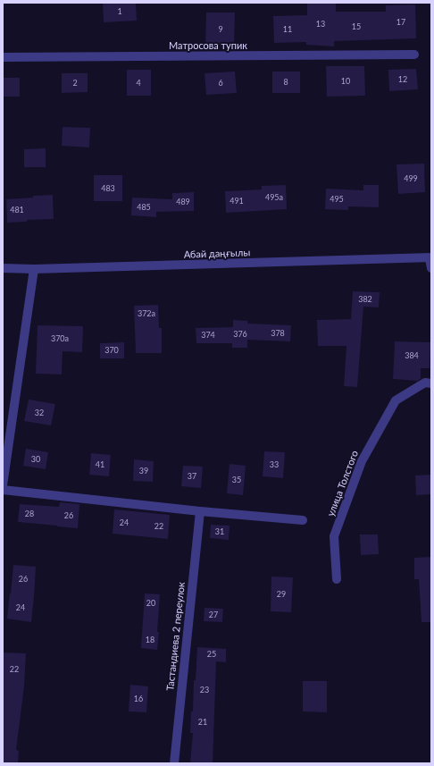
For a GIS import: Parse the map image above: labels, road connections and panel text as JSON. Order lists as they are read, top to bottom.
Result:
{
  "streets": {
    "street": [
      "Матросова тупик",
      "Абай даңғылы",
      "улица Толстого",
      "Тастандиева 2 переулок"
    ]
  },
  "house_numbers": [
    "1",
    "17",
    "13",
    "15",
    "9",
    "11",
    "12",
    "10",
    "8",
    "2",
    "4",
    "6",
    "499",
    "483",
    "495а",
    "495",
    "491",
    "489",
    "485",
    "481",
    "382",
    "372а",
    "378",
    "376",
    "374",
    "370а",
    "370",
    "384",
    "32",
    "30",
    "41",
    "33",
    "39",
    "37",
    "35",
    "28",
    "26",
    "24",
    "22",
    "31",
    "26",
    "29",
    "20",
    "24",
    "27",
    "18",
    "25",
    "22",
    "23",
    "16",
    "21"
  ]
}
